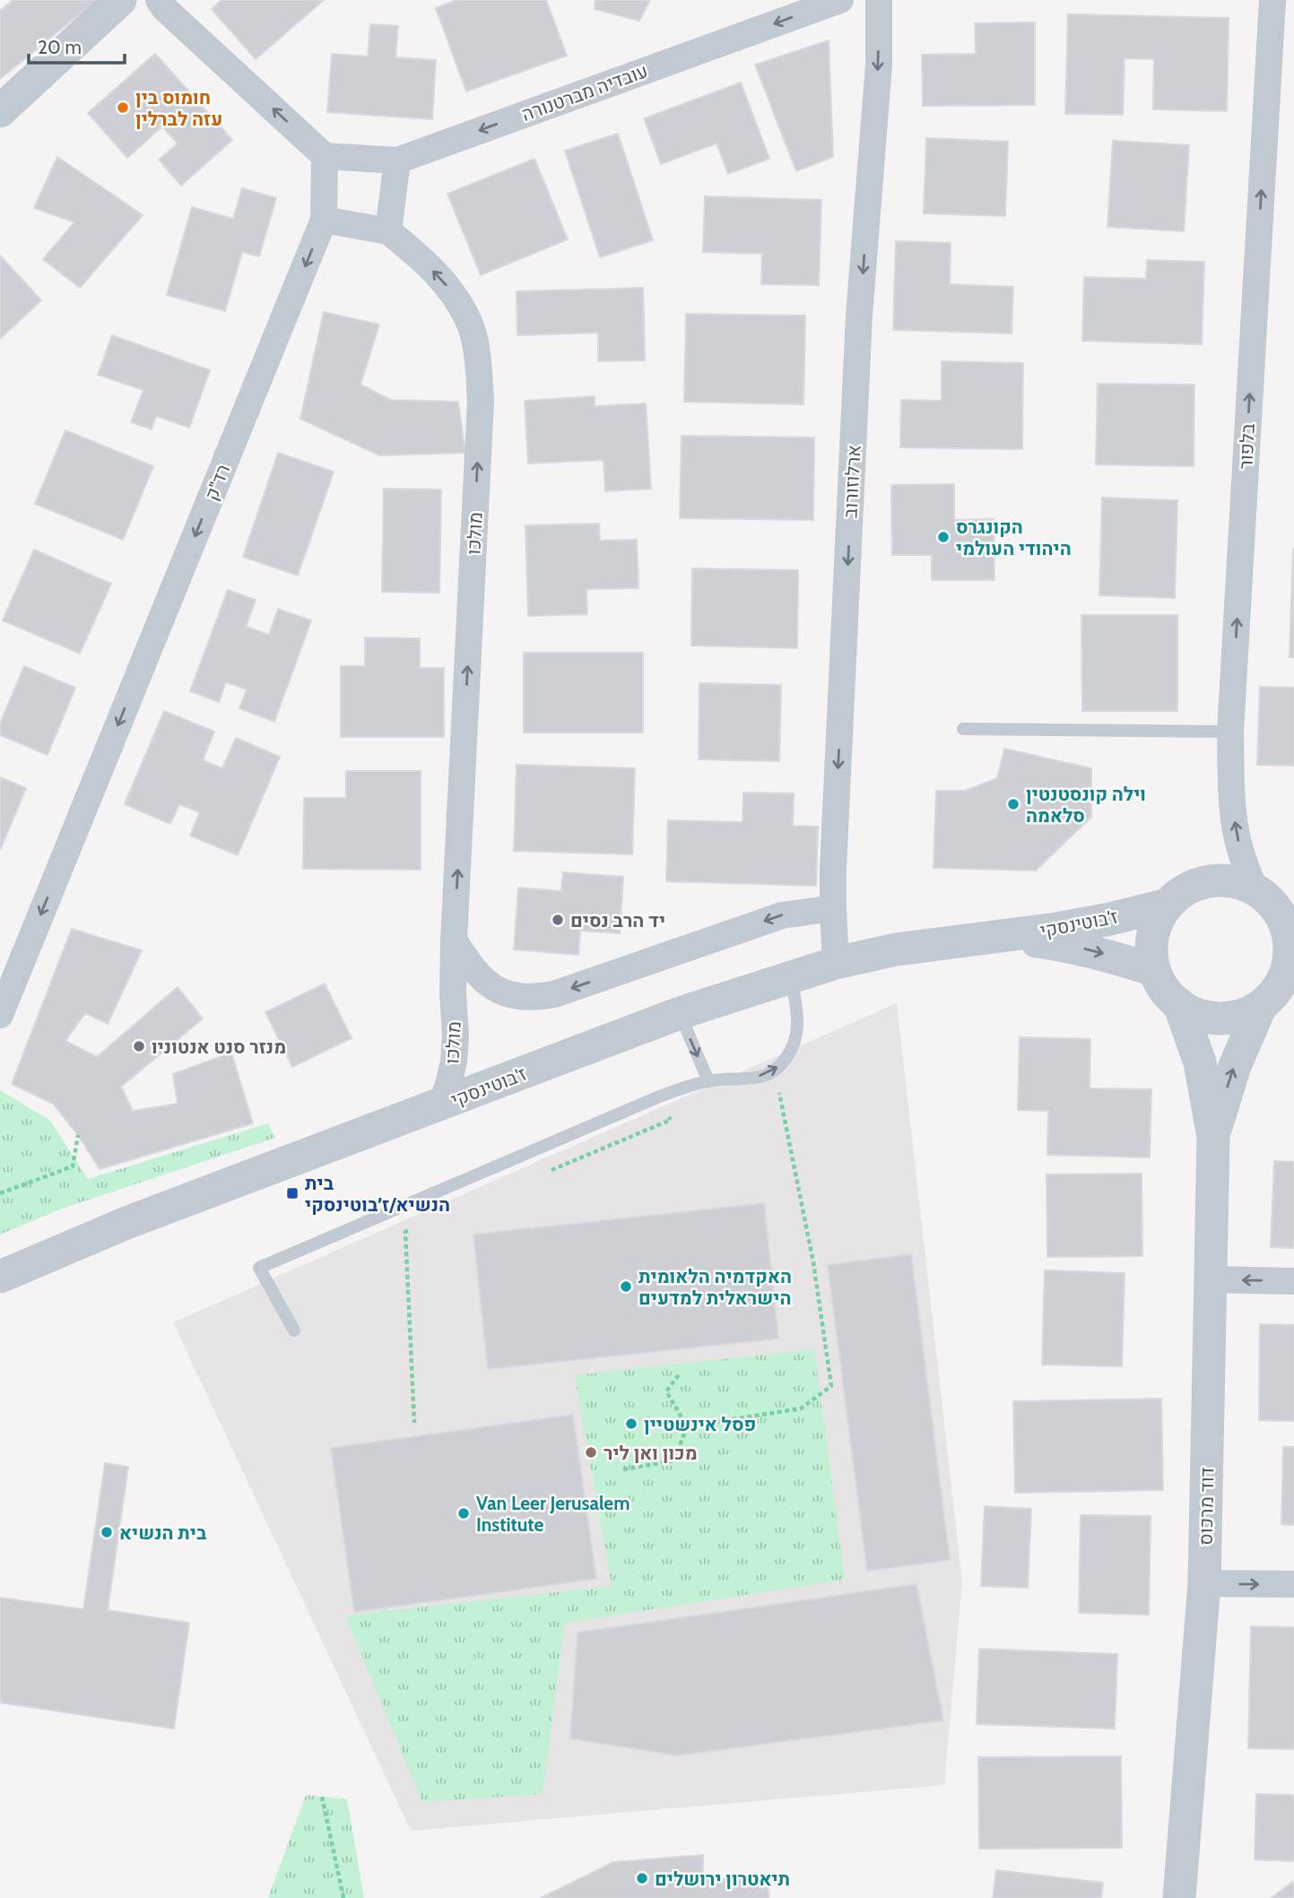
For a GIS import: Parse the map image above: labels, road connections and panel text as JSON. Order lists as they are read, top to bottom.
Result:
{
  "streets": {
    "street": [
      "עובדיה מברטנורה",
      "בלפור",
      "ארלוזורוב",
      "רד\"ק",
      "מולכו",
      "ז'בוטינסקי",
      "דוד מרכוס"
    ]
  },
  "crossings": [
    ["עובדיה מברטנורה", "רד\"ק"],
    ["בלפור", "ז'בוטינסקי"],
    ["בלפור", "דוד מרכוס"],
    ["ארלוזורוב", "ז'בוטינסקי"],
    ["מולכו", "ז'בוטינסקי"],
    ["ז'בוטינסקי", "דוד מרכוס"]
  ],
  "one_way": [
    "עובדיה מברטנורה",
    "בלפור",
    "ארלוזורוב",
    "רד\"ק",
    "מולכו"
  ],
  "places": {
    "other": [
      "חומוס בין עזה לברלין",
      "הקונגרס היהודי העולמי",
      "וילה קונסטנטין סלאמה",
      "יד הרב נסים",
      "מנזר סנט אנטוניו",
      "האקדמיה הלאומית הישראלית למדעים",
      "פסל אינשטיין",
      "מכון ואן ליר",
      "Van Leer Jerusalem Institute",
      "בית הנשיא",
      "תיאטרון ירושלים"
    ],
    "transit": ["בית הנשיא/ז׳בוטינסקי"]
  },
  "scale_bar": "20 m"
}
